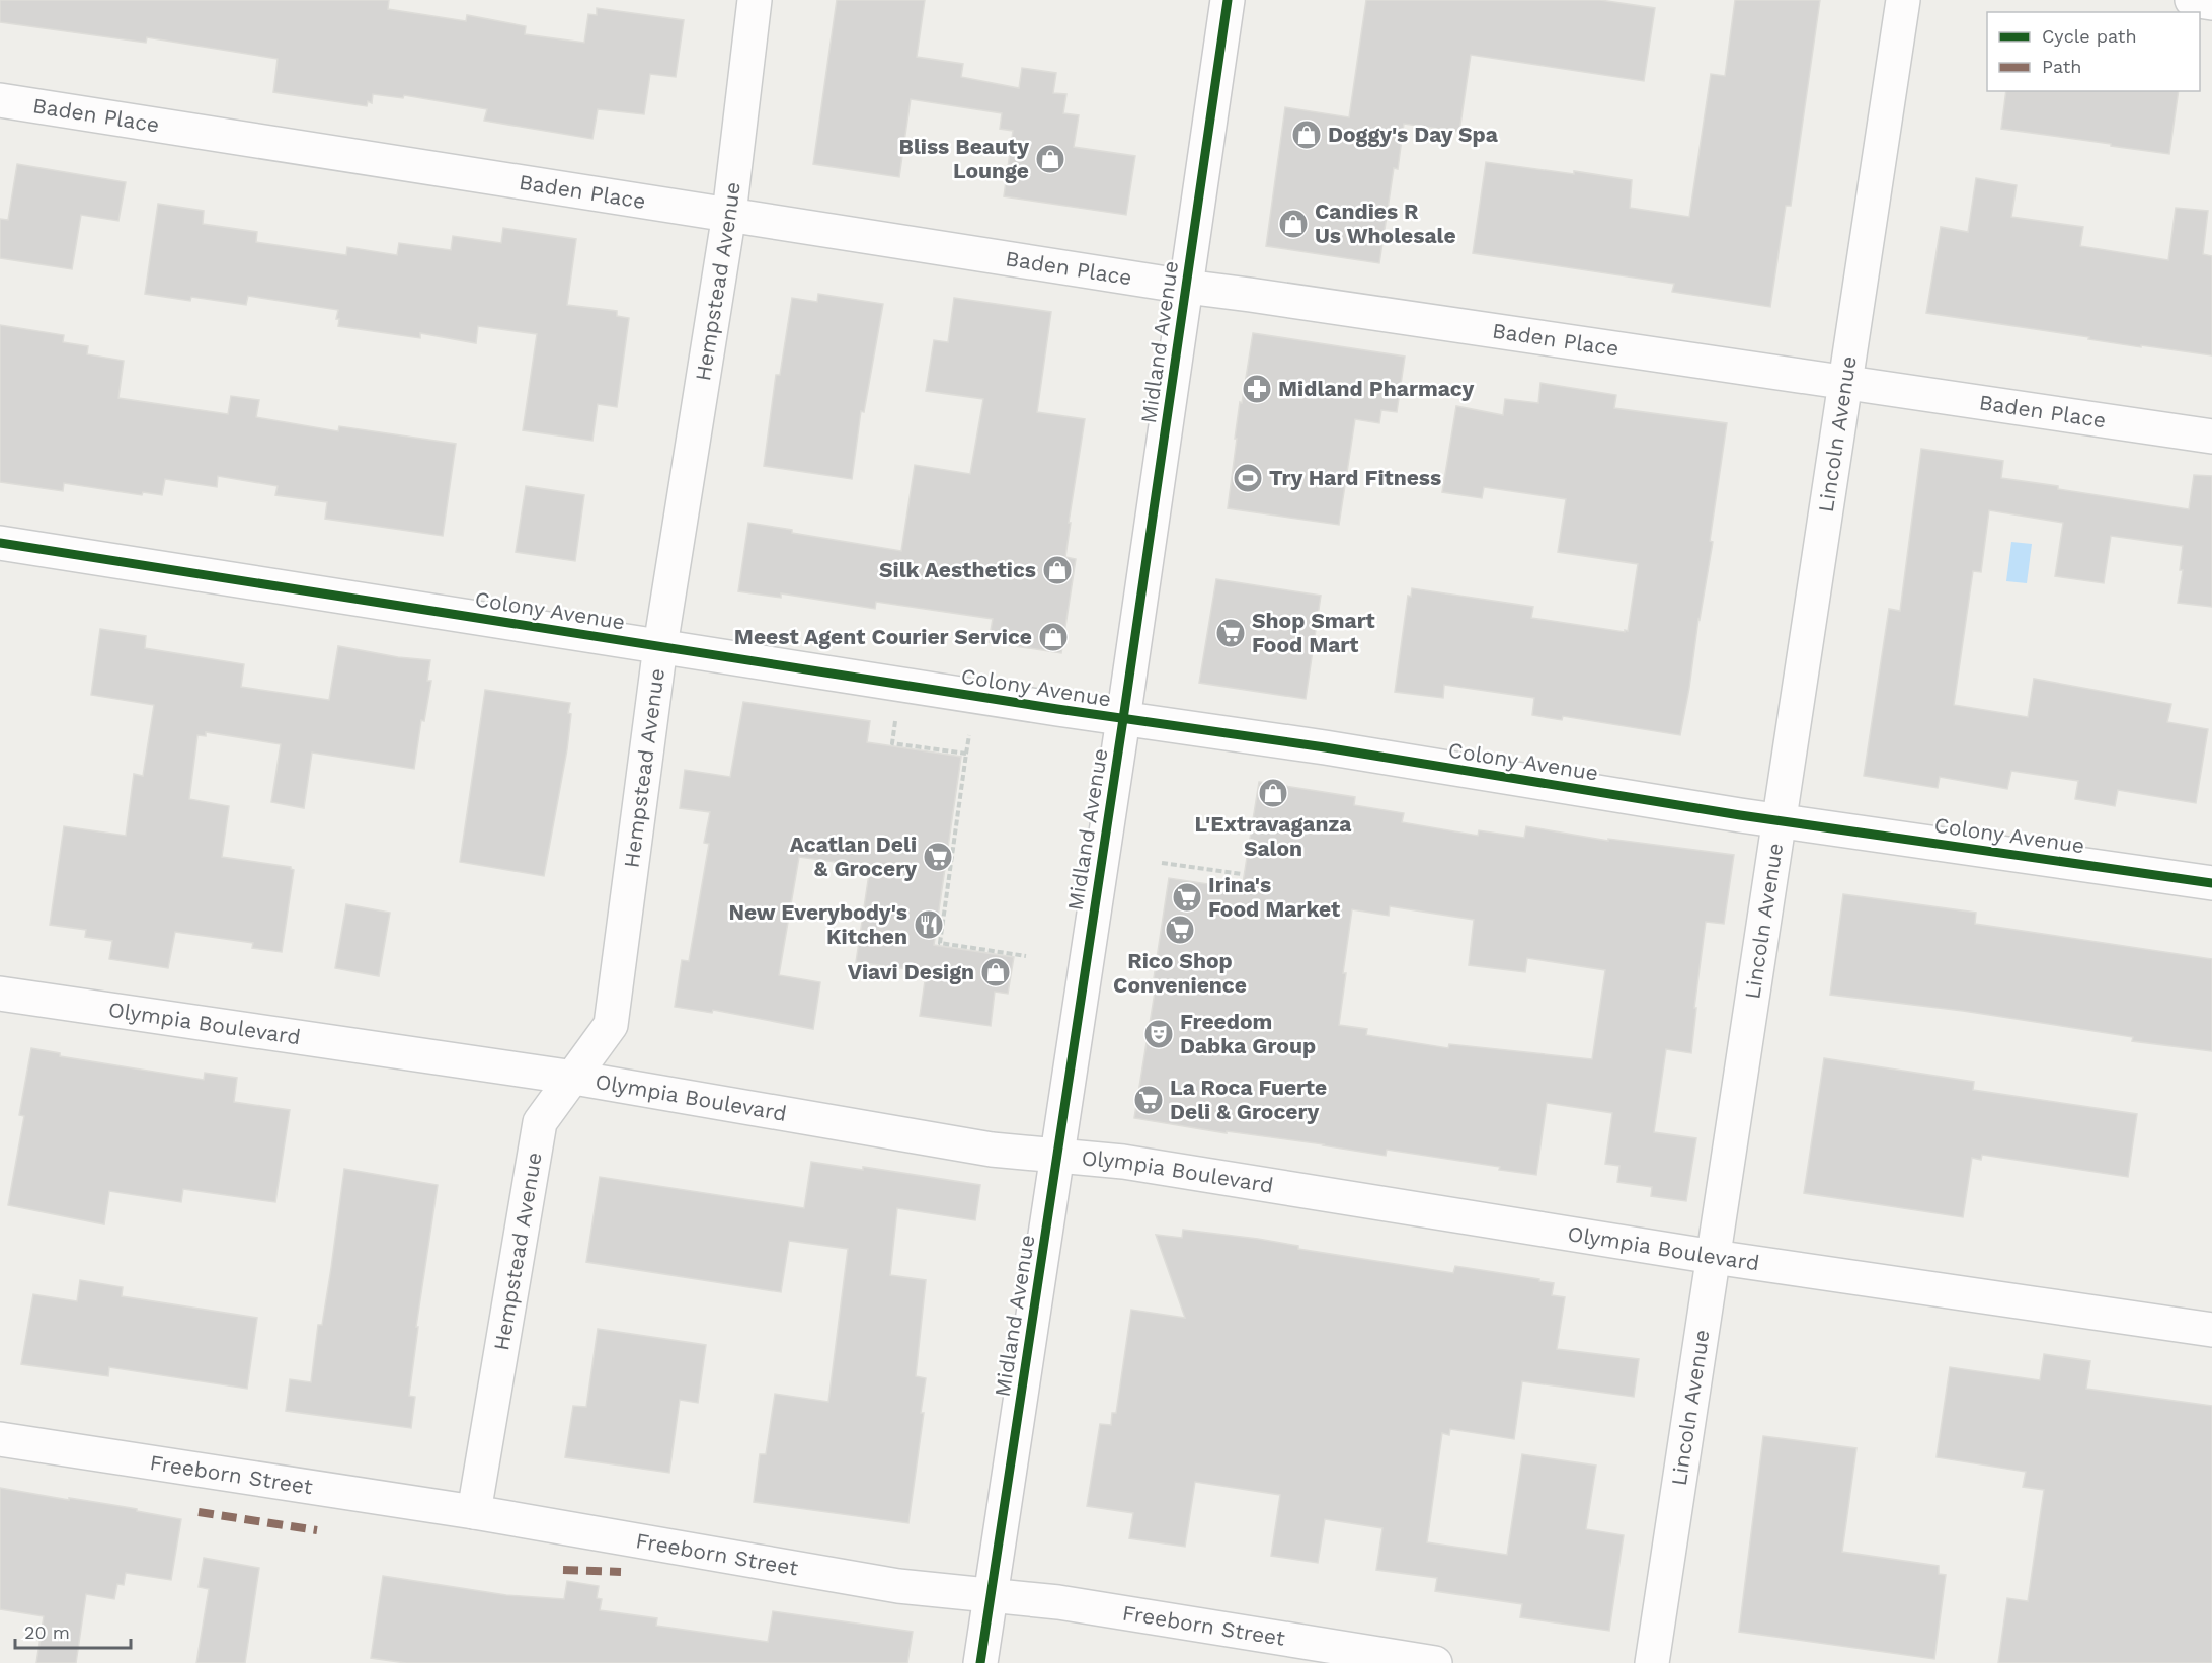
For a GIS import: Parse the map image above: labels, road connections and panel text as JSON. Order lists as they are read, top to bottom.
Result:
{
  "streets": {
    "street": [
      "Baden Place",
      "Hempstead Avenue",
      "Midland Avenue",
      "Lincoln Avenue",
      "Colony Avenue",
      "Olympia Boulevard",
      "Freeborn Street"
    ]
  },
  "crossings": [
    ["Baden Place", "Hempstead Avenue"],
    ["Baden Place", "Midland Avenue"],
    ["Baden Place", "Lincoln Avenue"],
    ["Hempstead Avenue", "Colony Avenue"],
    ["Hempstead Avenue", "Olympia Boulevard"],
    ["Hempstead Avenue", "Freeborn Street"],
    ["Midland Avenue", "Colony Avenue"],
    ["Midland Avenue", "Olympia Boulevard"],
    ["Midland Avenue", "Freeborn Street"],
    ["Lincoln Avenue", "Colony Avenue"],
    ["Lincoln Avenue", "Olympia Boulevard"]
  ],
  "places": {
    "shop": [
      "Doggy's Day Spa",
      "Bliss Beauty Lounge",
      "Candies R Us Wholesale",
      "Silk Aesthetics",
      "Meest Agent Courier Service",
      "L'Extravaganza Salon",
      "Viavi Design"
    ],
    "pharmacy": ["Midland Pharmacy"],
    "sports": ["Try Hard Fitness"],
    "supermarket": [
      "Shop Smart Food Mart",
      "Acatlan Deli & Grocery",
      "Irina's Food Market",
      "Rico Shop Convenience",
      "La Roca Fuerte Deli & Grocery"
    ],
    "restaurant": ["New Everybody's Kitchen"],
    "theatre": ["Freedom Dabka Group"]
  },
  "legend": ["Cycle path", "Path"],
  "scale_bar": "20 m"
}
